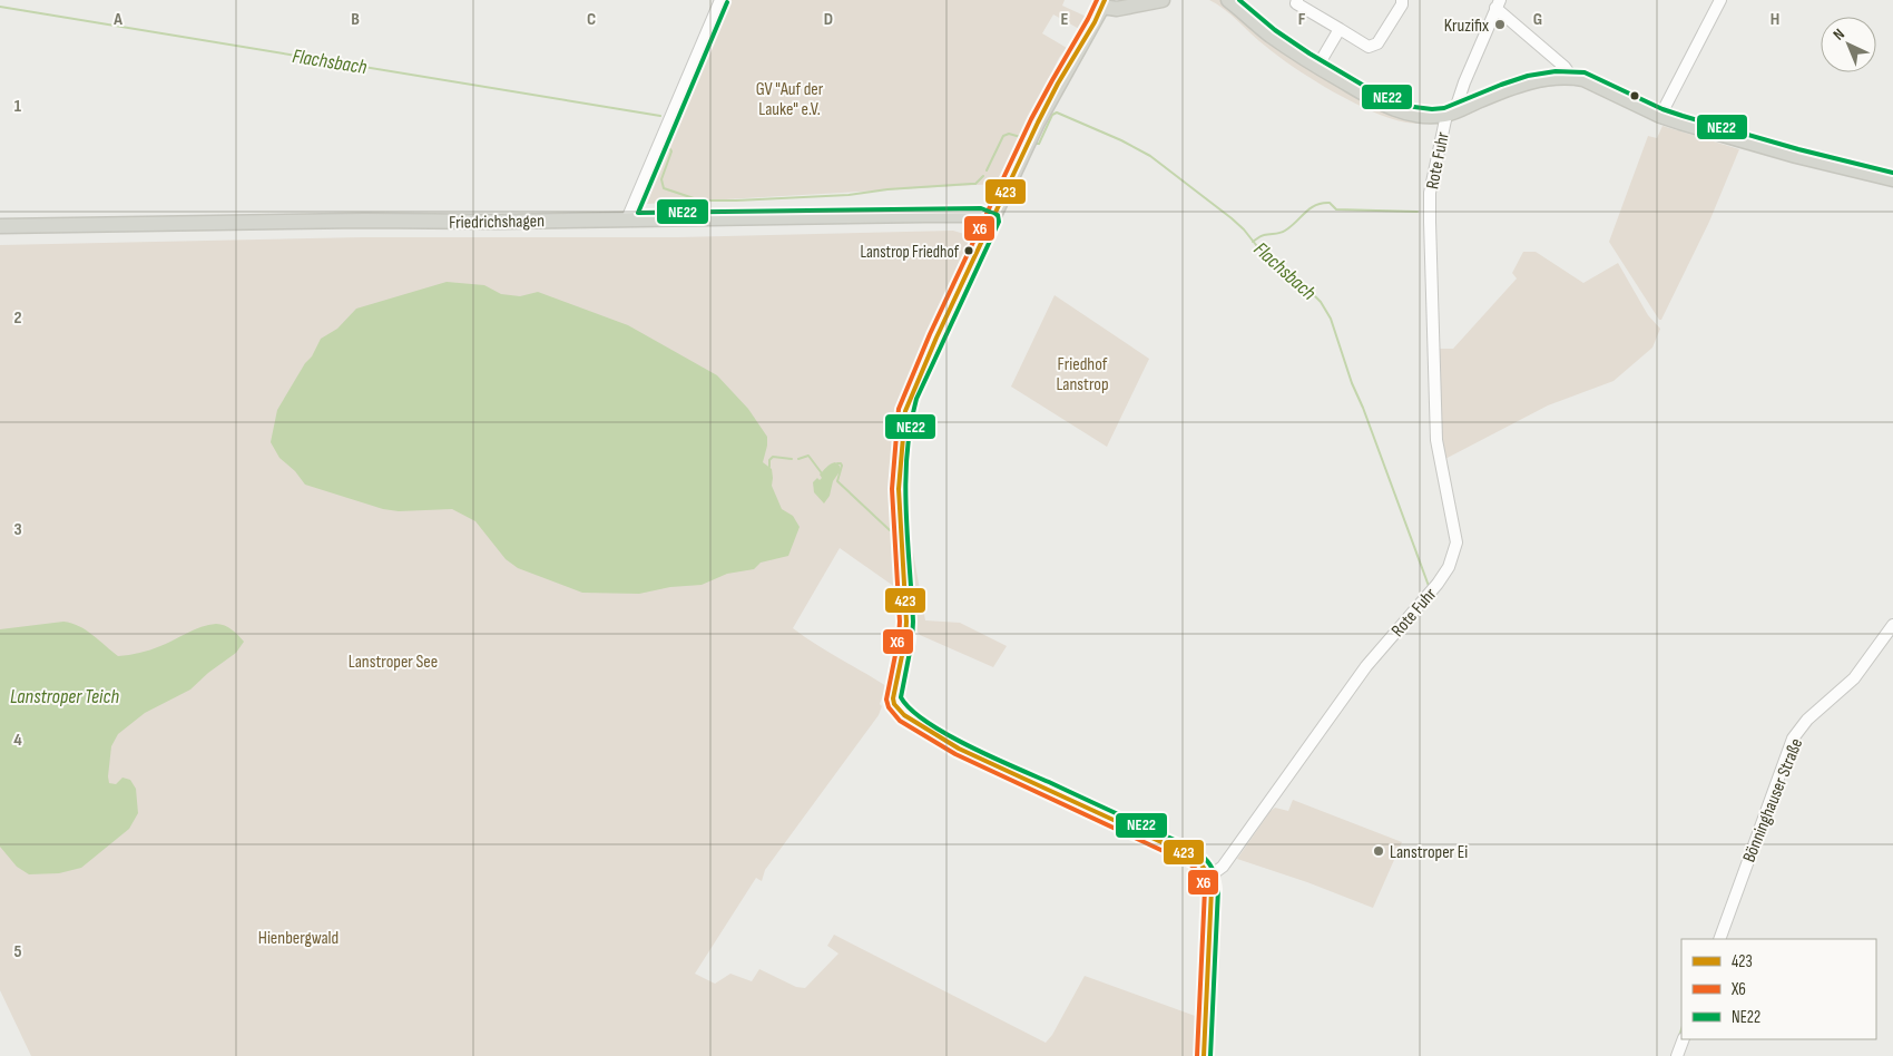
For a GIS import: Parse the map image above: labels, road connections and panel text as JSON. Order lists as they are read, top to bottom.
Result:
{
  "streets": {
    "main road": ["Friedrichshagen"],
    "street": ["Rote Fuhr", "Bönninghauser Straße"]
  },
  "water": ["Flachsbach", "Lanstroper Teich"],
  "parks": [
    "GV \"Auf der Lauke\" e.V.",
    "Friedhof Lanstrop",
    "Lanstroper See",
    "Hienbergwald"
  ],
  "places": ["Kruzifix", "Lanstrop Friedhof", "Lanstroper Ei"],
  "lines": ["transit line 423", "transit line X6", "transit line NE22"],
  "legend": ["423", "X6", "NE22"],
  "north": "top left",
  "grid": {
    "columns": [
      "A",
      "B",
      "C",
      "D",
      "E",
      "F",
      "G",
      "H"
    ],
    "rows": [
      "1",
      "2",
      "3",
      "4",
      "5"
    ]
  }
}
